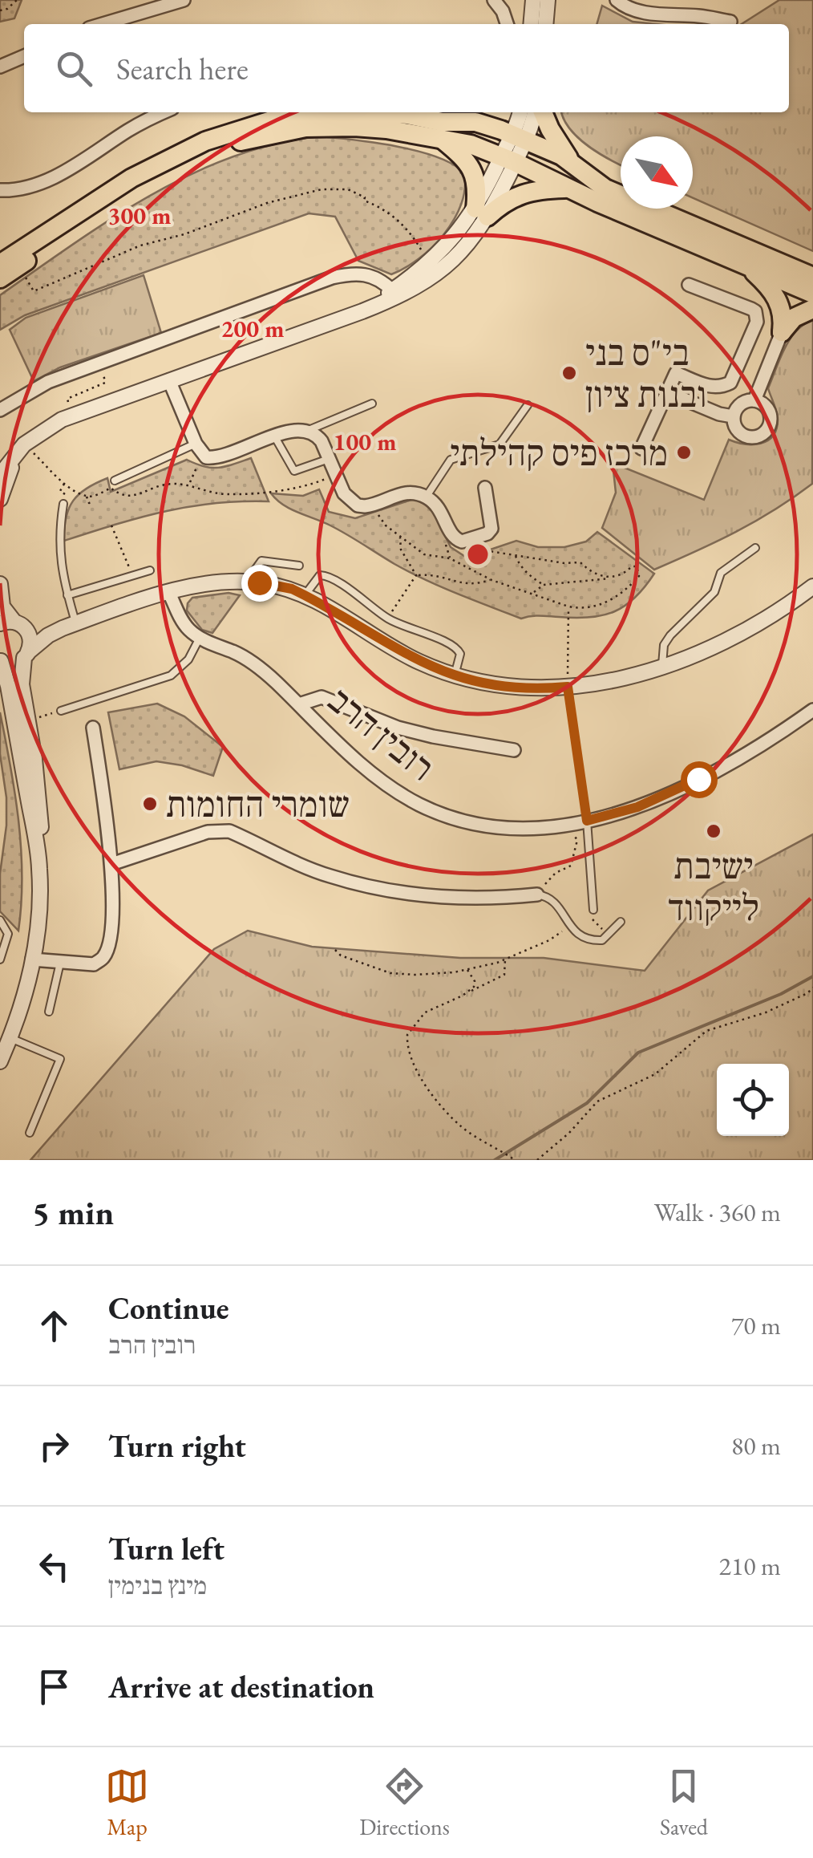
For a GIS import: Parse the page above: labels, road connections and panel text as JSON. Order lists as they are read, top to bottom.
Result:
{
  "streets": {
    "street": ["רובין הרב"]
  },
  "places": [
    "בי\"ס בני ובנות ציון",
    "מרכז פיס קהילתי",
    "שומרי החומות",
    "ישיבת לייקווד"
  ],
  "north": "bottom right",
  "page": {
    "search": "Search here",
    "heading": ["5 min", "Walk · 360 m"],
    "list": [
      ["Continue", "רובין הרב", "70 m"],
      ["Turn right", "80 m"],
      ["Turn left", "מינץ בנימין", "210 m"],
      "Arrive at destination"
    ],
    "nav": ["Map", "Directions", "Saved"]
  },
  "rings": ["300 m", "200 m", "100 m"]
}
